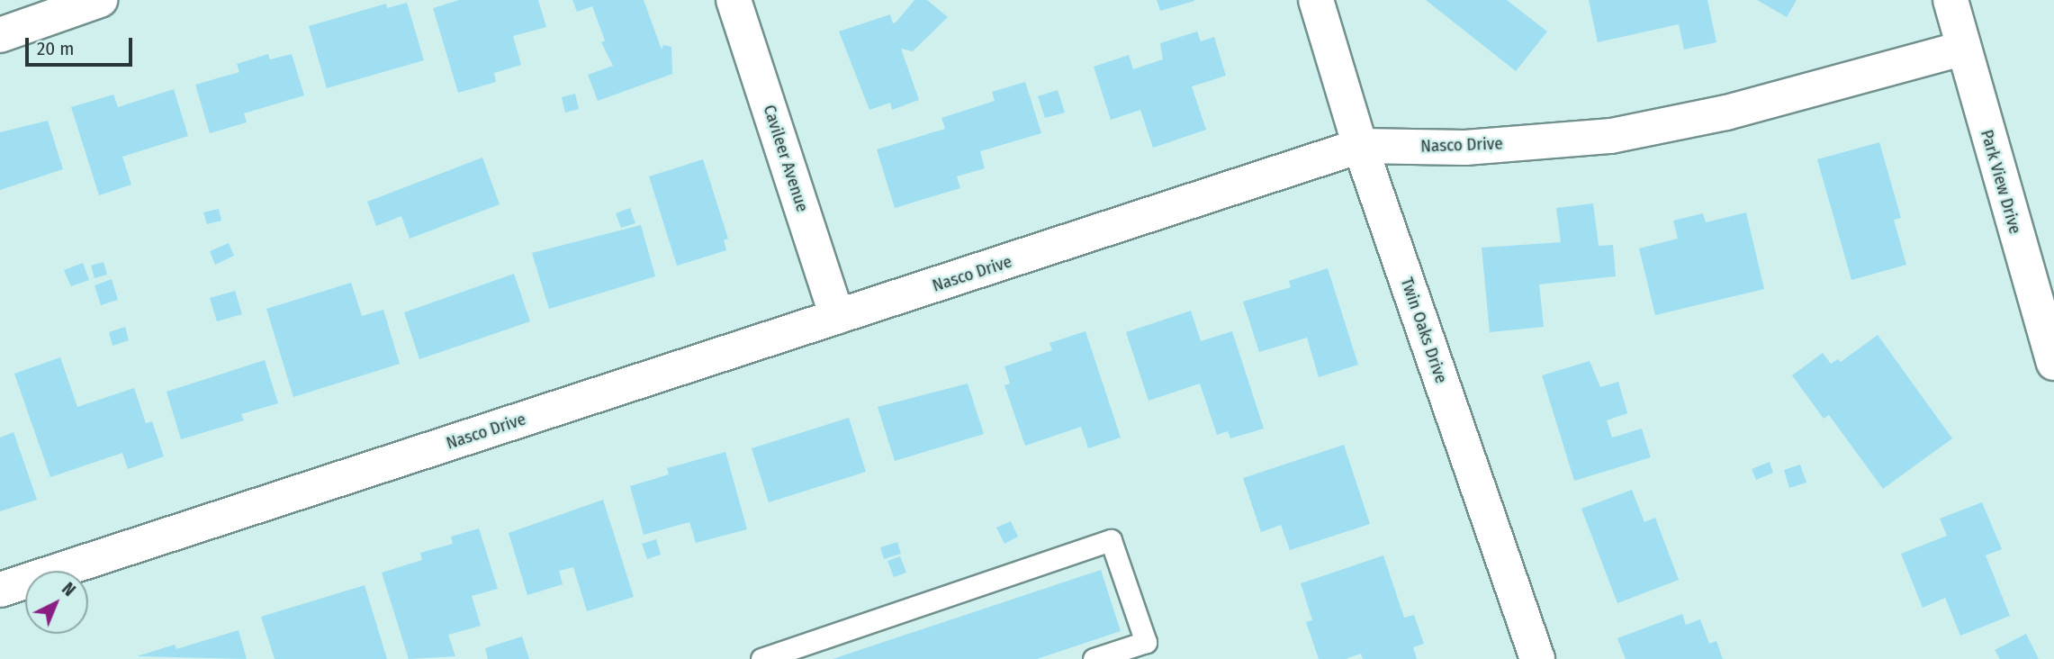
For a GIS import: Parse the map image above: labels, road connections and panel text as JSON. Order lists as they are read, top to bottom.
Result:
{
  "streets": {
    "street": [
      "Nasco Drive",
      "Cavileer Avenue",
      "Park View Drive",
      "Twin Oaks Drive"
    ]
  },
  "crossings": [
    ["Nasco Drive", "Cavileer Avenue"],
    ["Nasco Drive", "Park View Drive"],
    ["Nasco Drive", "Twin Oaks Drive"]
  ],
  "scale_bar": "20 m",
  "north": "top right"
}
